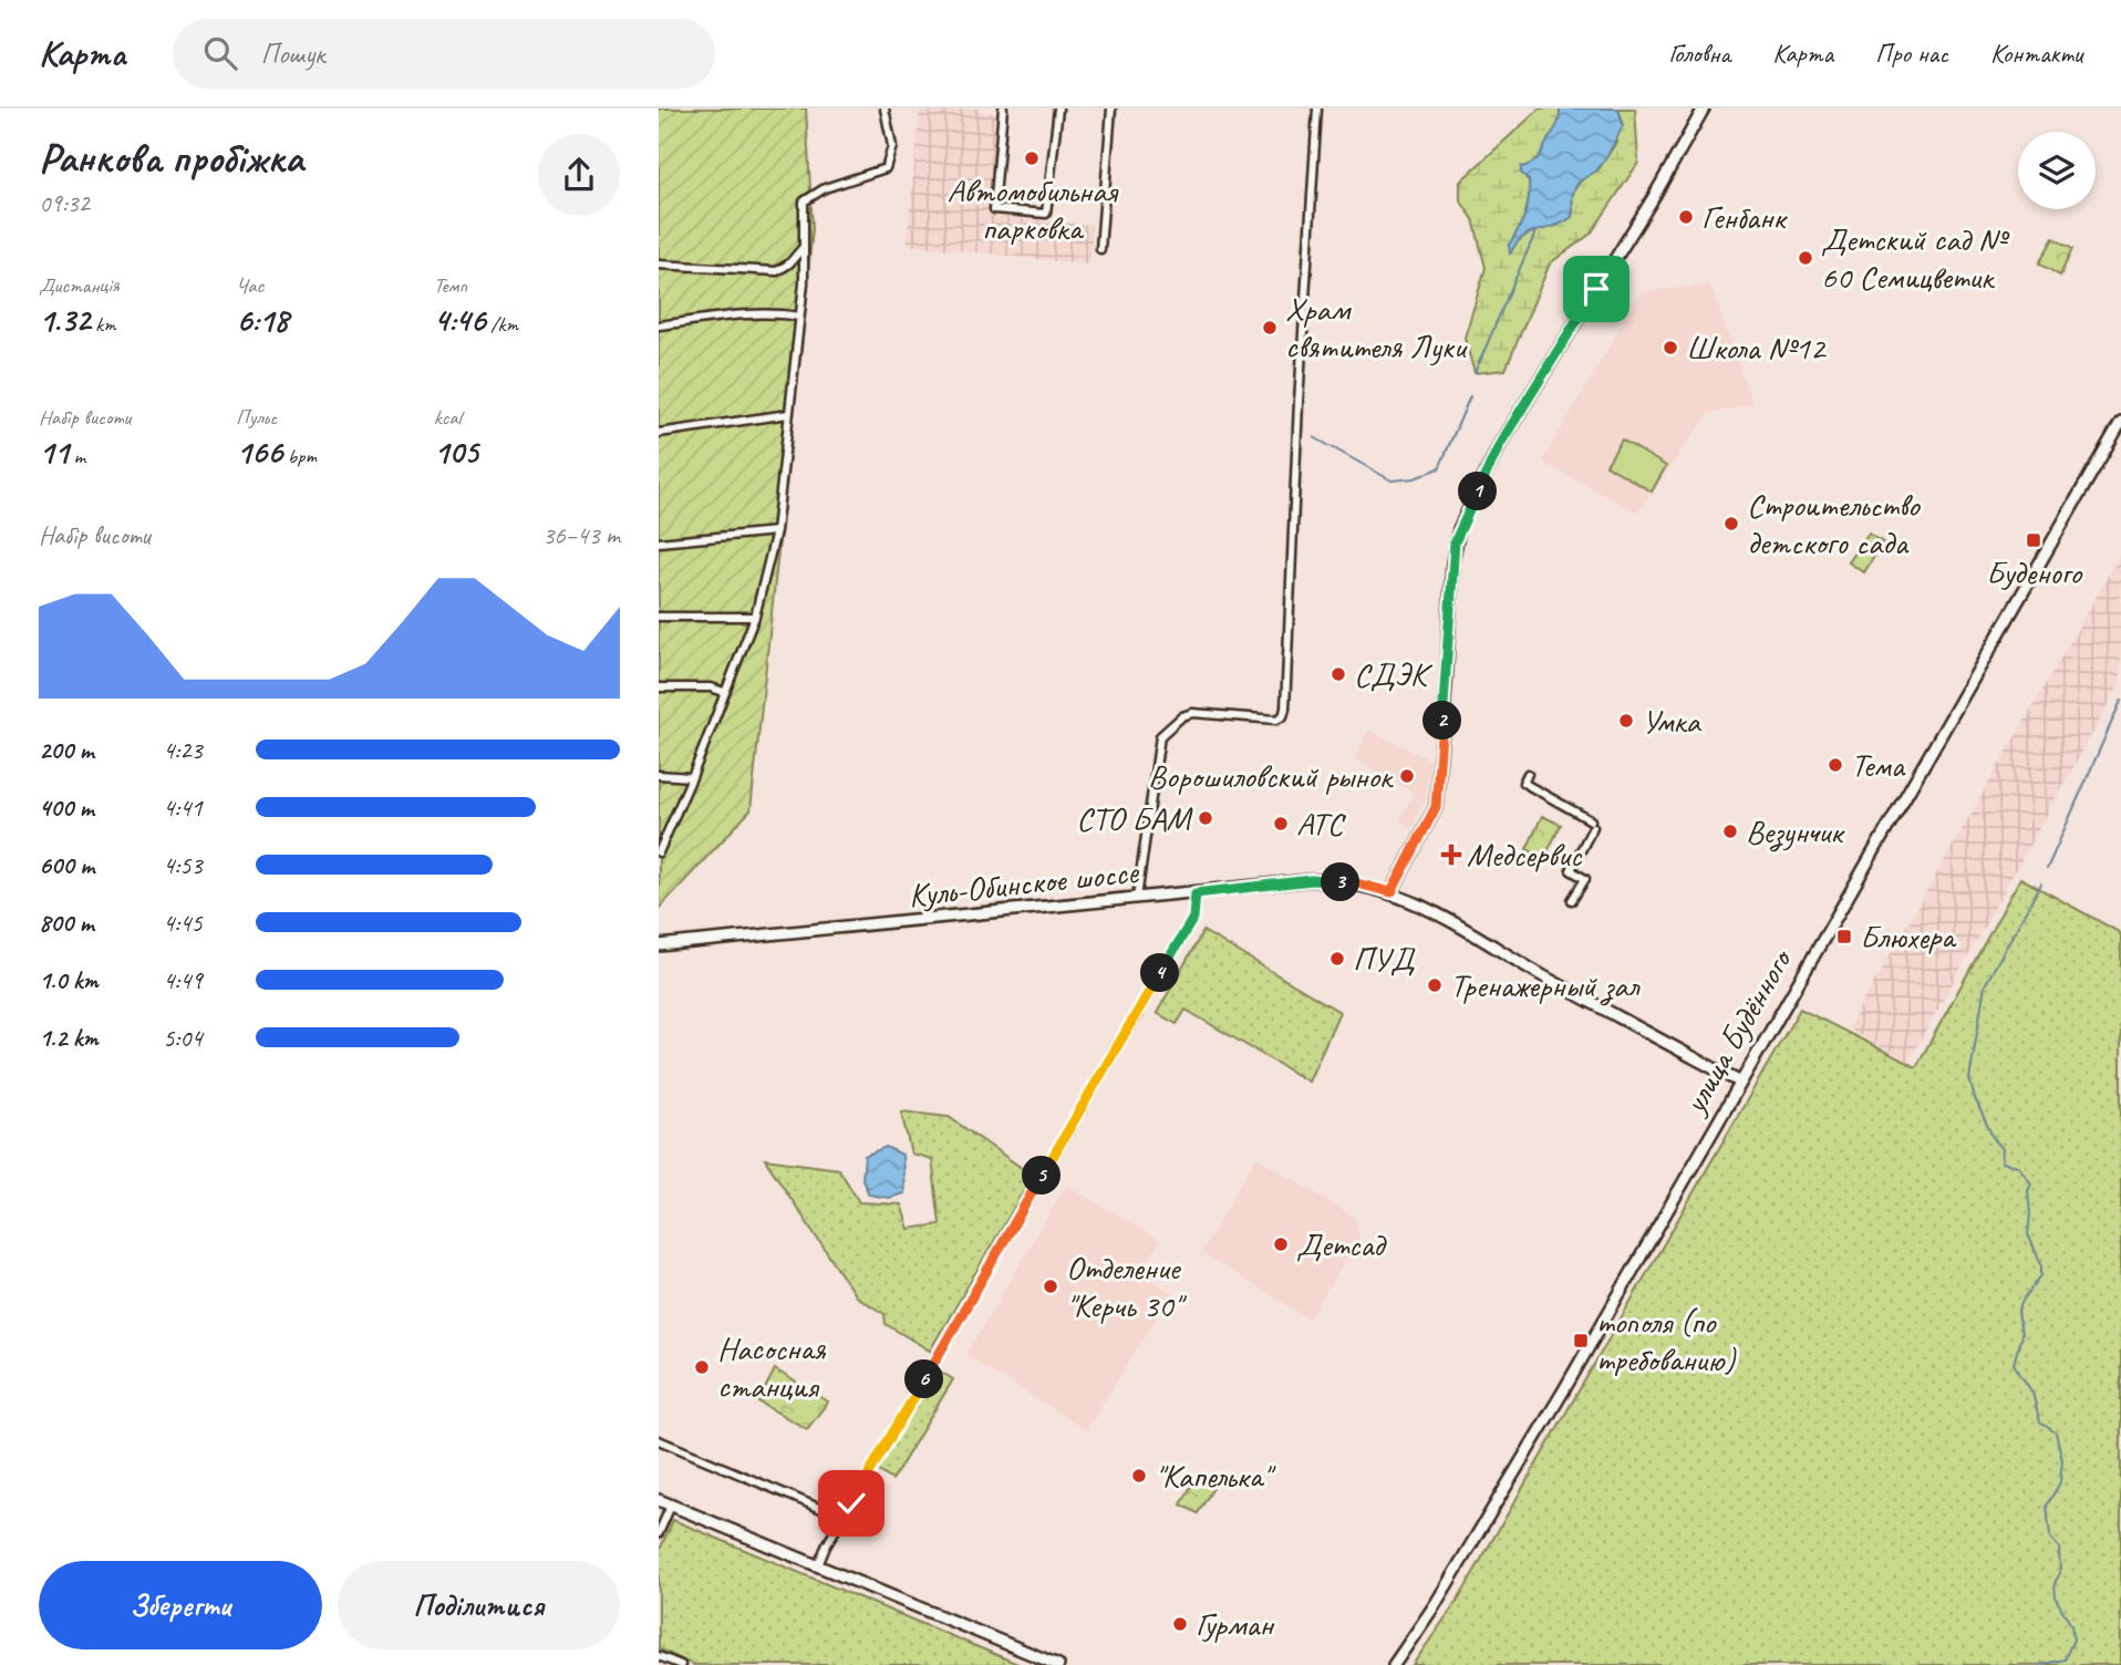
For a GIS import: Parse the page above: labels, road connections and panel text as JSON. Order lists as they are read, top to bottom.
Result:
{
  "streets": {
    "main road": ["Куль-Обинское шоссе", "улица Будённого"]
  },
  "crossings": [
    ["Куль-Обинское шоссе", "улица Будённого"]
  ],
  "places": {
    "other": [
      "Автомобильная парковка",
      "Генбанк",
      "Детский сад № 60 Семицветик",
      "Храм святителя Луки",
      "Школа №12",
      "Строительство детского сада",
      "СДЭК",
      "Умка",
      "Тема",
      "Ворошиловский рынок",
      "СТО БАМ",
      "АТС",
      "Везунчик",
      "ПУД",
      "Тренажерный зал",
      "Детсад",
      "Отделение \"Керчь 30\"",
      "Насосная станция",
      "\"Капелька\"",
      "Гурман"
    ],
    "transit": ["Буденого", "Блюхера", "тополя (по требованию)"],
    "health": ["Медсервис"]
  },
  "page": {
    "header": "Карта",
    "search": "Пошук",
    "nav": [
      "Головна",
      "Карта",
      "Про нас",
      "Контакти"
    ],
    "heading": ["Ранкова пробіжка", "09:32"],
    "stats": [
      ["Дистанція", "1.32 km"],
      ["Час", "6:18"],
      ["Темп", "4:46 /km"],
      ["Набір висоти", "11 m"],
      ["Пульс", "166 bpm"],
      ["kcal", "105"]
    ],
    "pins": [
      "1",
      "2",
      "3",
      "4",
      "5",
      "6"
    ],
    "chart": ["Набір висоти", "36–43 m"],
    "list": [
      {
        "name": "200 m",
        "note": "4:23"
      },
      {
        "name": "400 m",
        "note": "4:41"
      },
      {
        "name": "600 m",
        "note": "4:53"
      },
      {
        "name": "800 m",
        "note": "4:45"
      },
      {
        "name": "1.0 km",
        "note": "4:49"
      },
      {
        "name": "1.2 km",
        "note": "5:04"
      }
    ],
    "buttons": ["Зберегти", "Поділитися"]
  }
}
